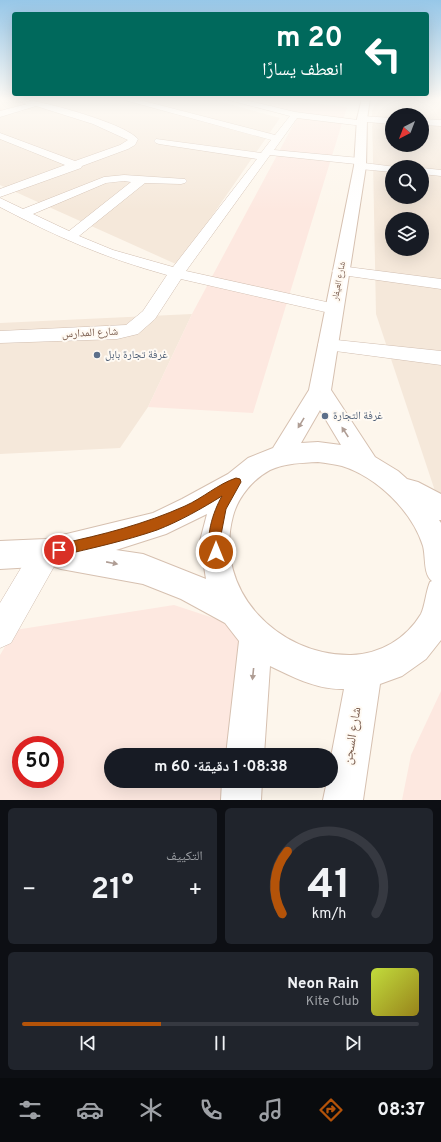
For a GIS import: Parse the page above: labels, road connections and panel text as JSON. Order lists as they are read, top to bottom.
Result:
{
  "streets": {
    "main road": ["شارع العيفار", "شارع السجن"],
    "street": ["شارع المدارس"]
  },
  "places": ["غرفة تجارة بابل", "غرفة التجارة"],
  "north": "bottom left",
  "page": {
    "turn": ["20 m", "انعطف يسارًا"],
    "limit": "50",
    "trip": "08:38 · 1 دقيقة · 60 m",
    "tile": "التكييف",
    "heat": ["−", "21°", "+"],
    "song": ["Neon Rain", "Kite Club"],
    "tabs": "08:37",
    "gauge": ["41", "km/h"]
  }
}
